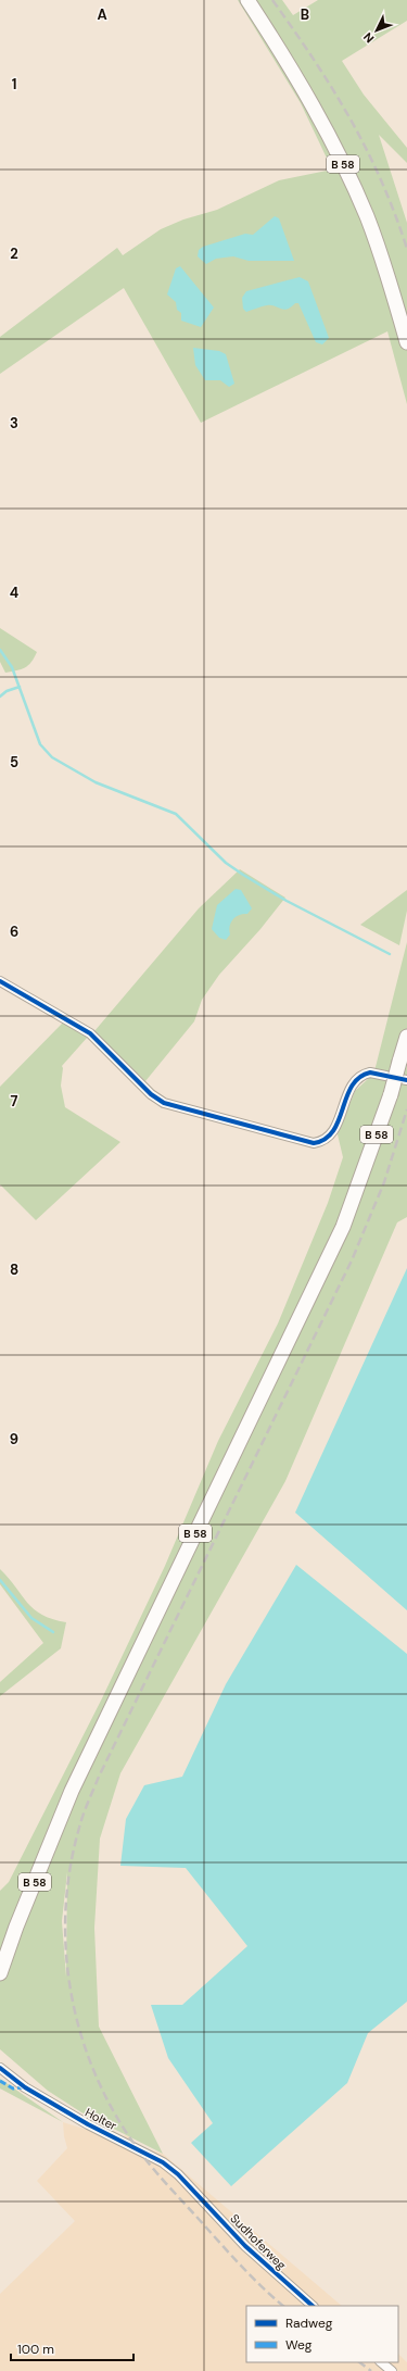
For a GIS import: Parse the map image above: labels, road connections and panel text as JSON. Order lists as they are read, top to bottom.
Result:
{
  "streets": {
    "main road": ["B 58"],
    "street": ["Holter", "Sudhoferweg"]
  },
  "crossings": [
    ["Holter", "Sudhoferweg"]
  ],
  "legend": ["Radweg", "Weg"],
  "scale_bar": "100 m",
  "north": "bottom left",
  "grid": {
    "columns": ["A", "B"],
    "rows": [
      "1",
      "2",
      "3",
      "4",
      "5",
      "6",
      "7",
      "8",
      "9"
    ]
  }
}
